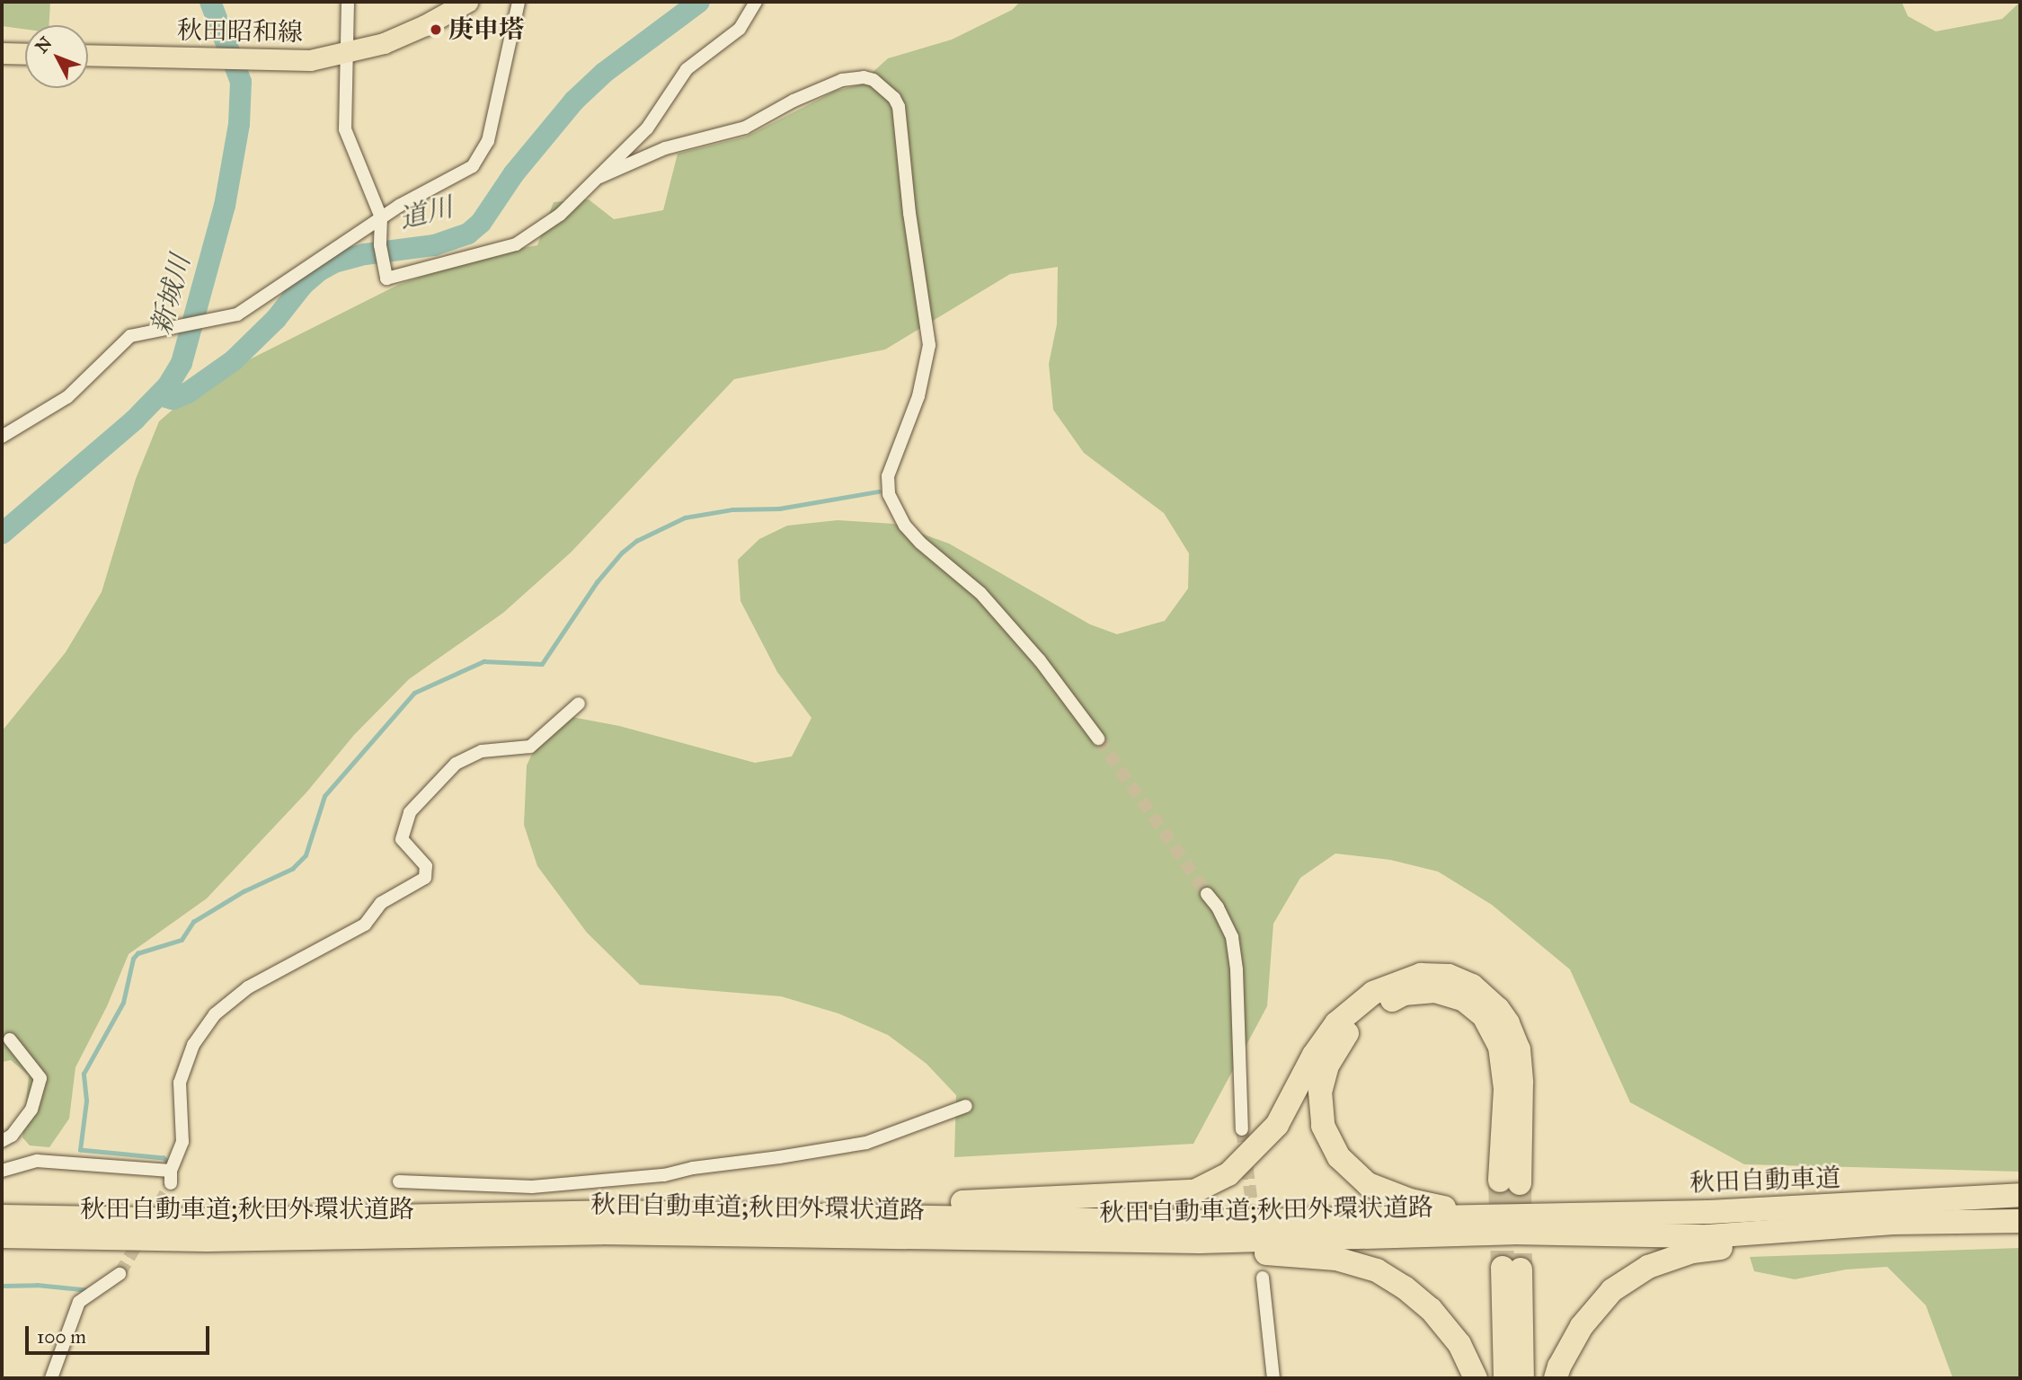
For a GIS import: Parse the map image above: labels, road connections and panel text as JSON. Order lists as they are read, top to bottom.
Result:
{
  "streets": {
    "highway": ["秋田自動車道", "秋田自動車道;秋田外環状道路"],
    "main road": ["秋田昭和線"]
  },
  "crossings": [
    ["秋田自動車道", "秋田自動車道;秋田外環状道路"]
  ],
  "water": ["道川", "新城川"],
  "places": ["庚申塔"],
  "scale_bar": "100 m",
  "north": "top left"
}
